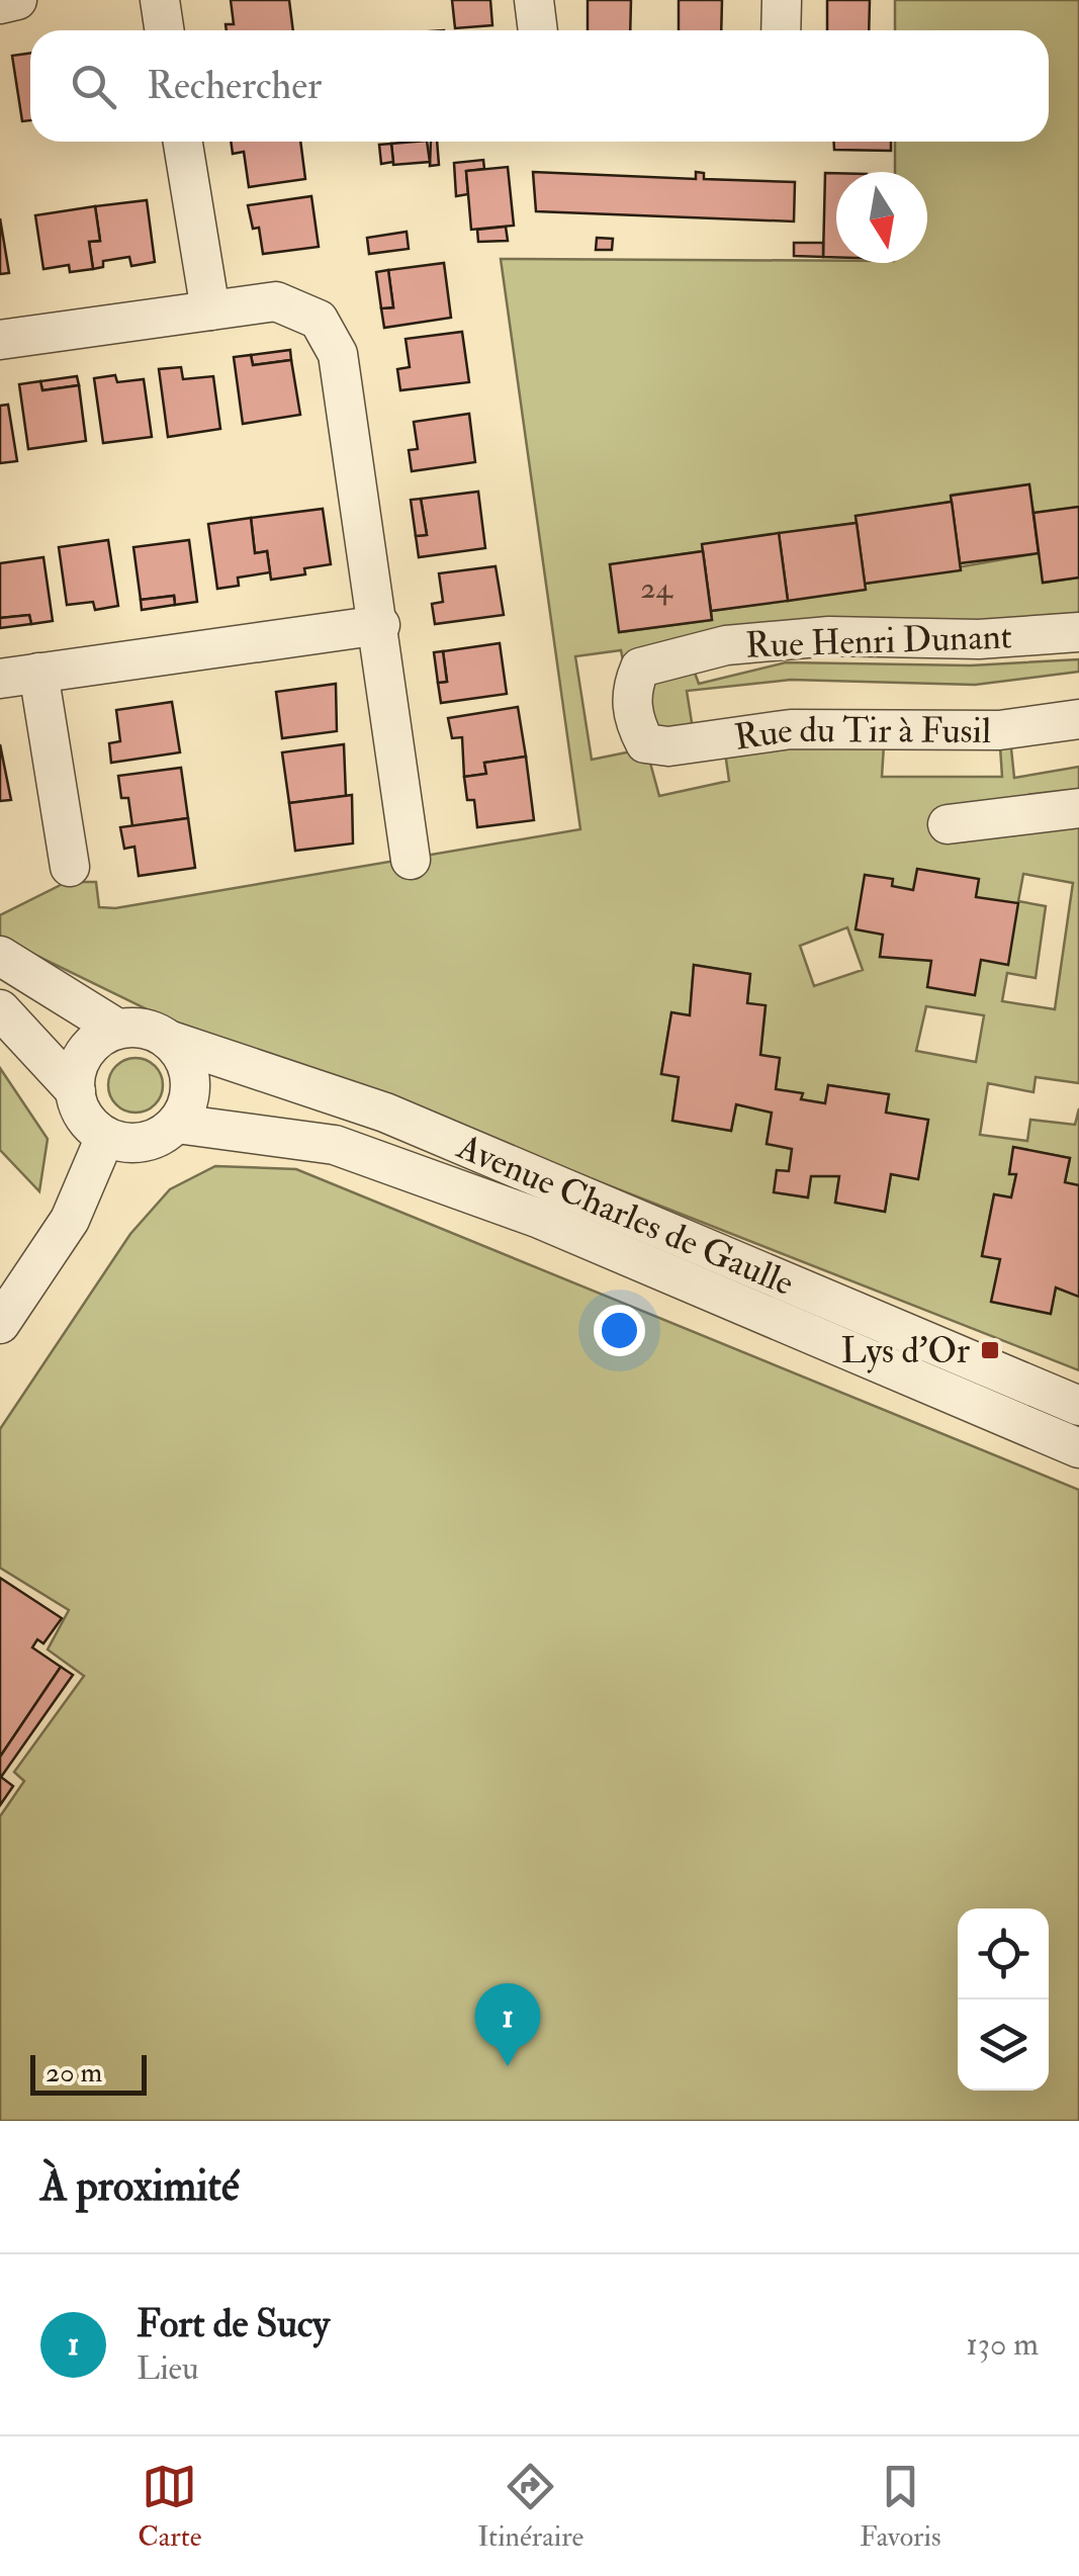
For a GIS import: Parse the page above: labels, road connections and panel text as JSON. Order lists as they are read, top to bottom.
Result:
{
  "streets": {
    "street": ["Rue Henri Dunant", "Rue du Tir à Fusil", "Avenue Charles de Gaulle"]
  },
  "crossings": [
    ["Rue Henri Dunant", "Rue du Tir à Fusil"]
  ],
  "places": {
    "transit": ["Lys d'Or"]
  },
  "house_numbers": ["24"],
  "scale_bar": "20 m",
  "north": "bottom",
  "page": {
    "search": "Rechercher",
    "pins": "1",
    "scale": "20 m",
    "heading": "À proximité",
    "list": [
      {
        "mark": "1",
        "name": "Fort de Sucy",
        "note": "Lieu",
        "value": "130 m"
      }
    ],
    "nav": ["Carte", "Itinéraire", "Favoris"]
  }
}
